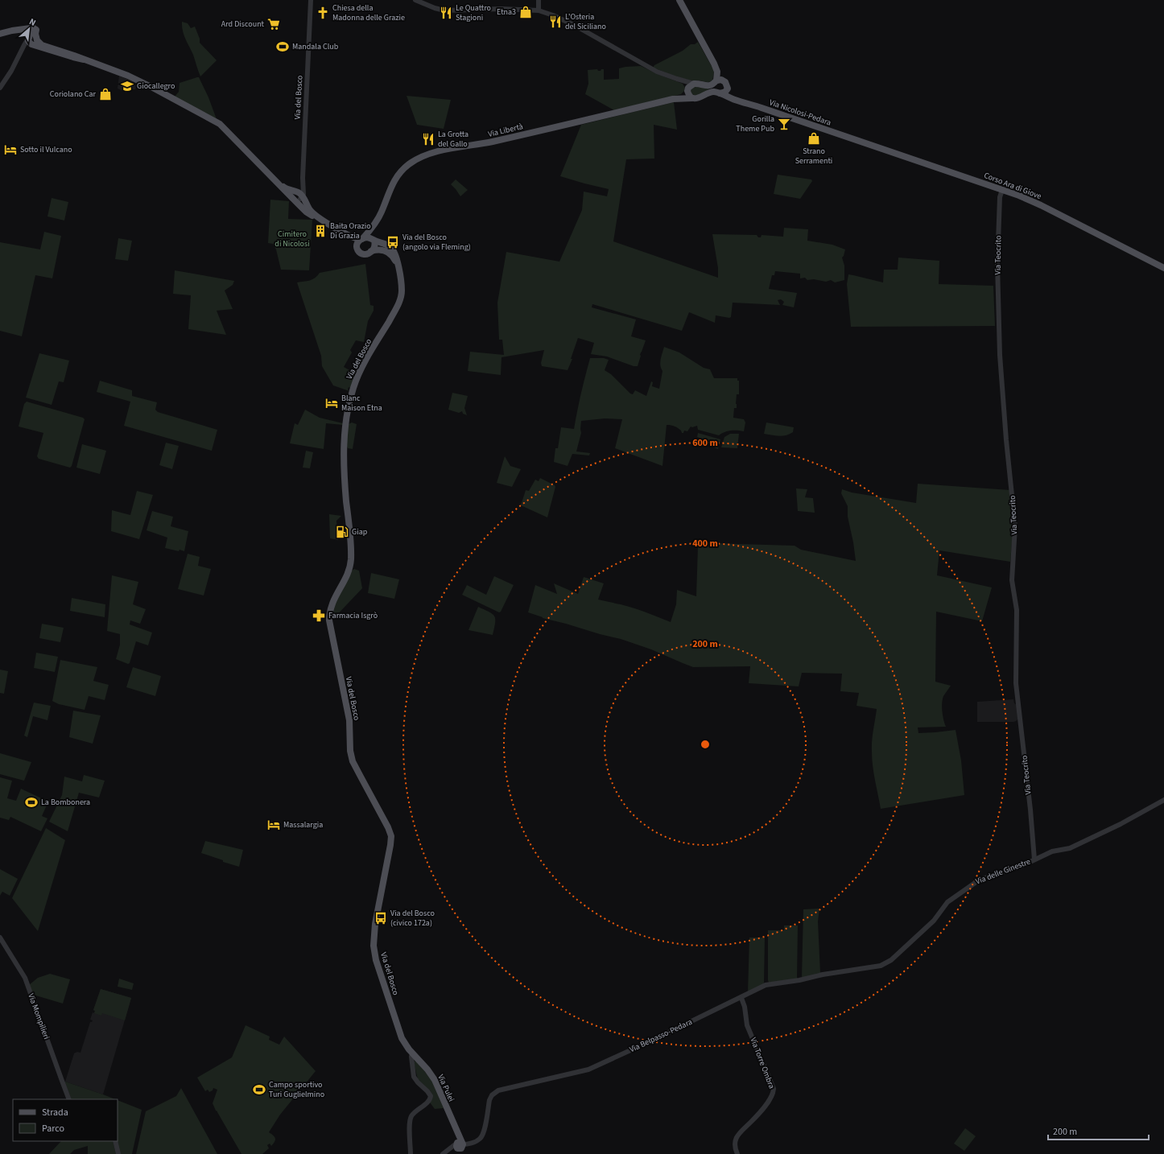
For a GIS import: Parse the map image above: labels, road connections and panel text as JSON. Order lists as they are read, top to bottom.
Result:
{
  "streets": {
    "main road": [
      "Via del Bosco",
      "Via Nicolosi-Pedara",
      "Via Libertà",
      "Corso Ara di Giove",
      "Via Pulei"
    ],
    "street": [
      "Via Teocrito",
      "Via delle Ginestre",
      "Via Mompilieri",
      "Via Belpasso-Pedara",
      "Via Torre Ombra"
    ]
  },
  "crossings": [
    ["Via del Bosco", "Via Pulei"],
    ["Via Nicolosi-Pedara", "Corso Ara di Giove"],
    ["Corso Ara di Giove", "Via Teocrito"],
    ["Via Teocrito", "Via delle Ginestre"],
    ["Via delle Ginestre", "Via Belpasso-Pedara"],
    ["Via Belpasso-Pedara", "Via Torre Ombra"],
    ["Via Belpasso-Pedara", "Via Pulei"]
  ],
  "parks": ["Cimitero di Nicolosi"],
  "places": {
    "shop": ["Etna3", "Coriolano Car", "Strano Serramenti"],
    "church": ["Chiesa della Madonna delle Grazie"],
    "restaurant": ["Le Quattro Stagioni", "L'Osteria del Siciliano", "La Grotta del Gallo"],
    "supermarket": ["Ard Discount"],
    "sports": ["Mandala Club", "La Bombonera", "Campo sportivo Turi Guglielmino"],
    "school or university": ["Giocallegro"],
    "bar": ["Gorilla Theme Pub"],
    "hotel": ["Sotto il Vulcano", "Blanc Maison Etna", "Massalargia"],
    "building": ["Baita Orazio Di Grazia"],
    "bus stop": ["Via del Bosco (angolo via Fleming)", "Via del Bosco (civico 172a)"],
    "fuel station": ["Giap"],
    "pharmacy": ["Farmacia Isgrò"]
  },
  "legend": ["Strada", "Parco"],
  "scale_bar": "200 m",
  "north": "top right",
  "rings": ["600 m", "400 m", "200 m"]
}
